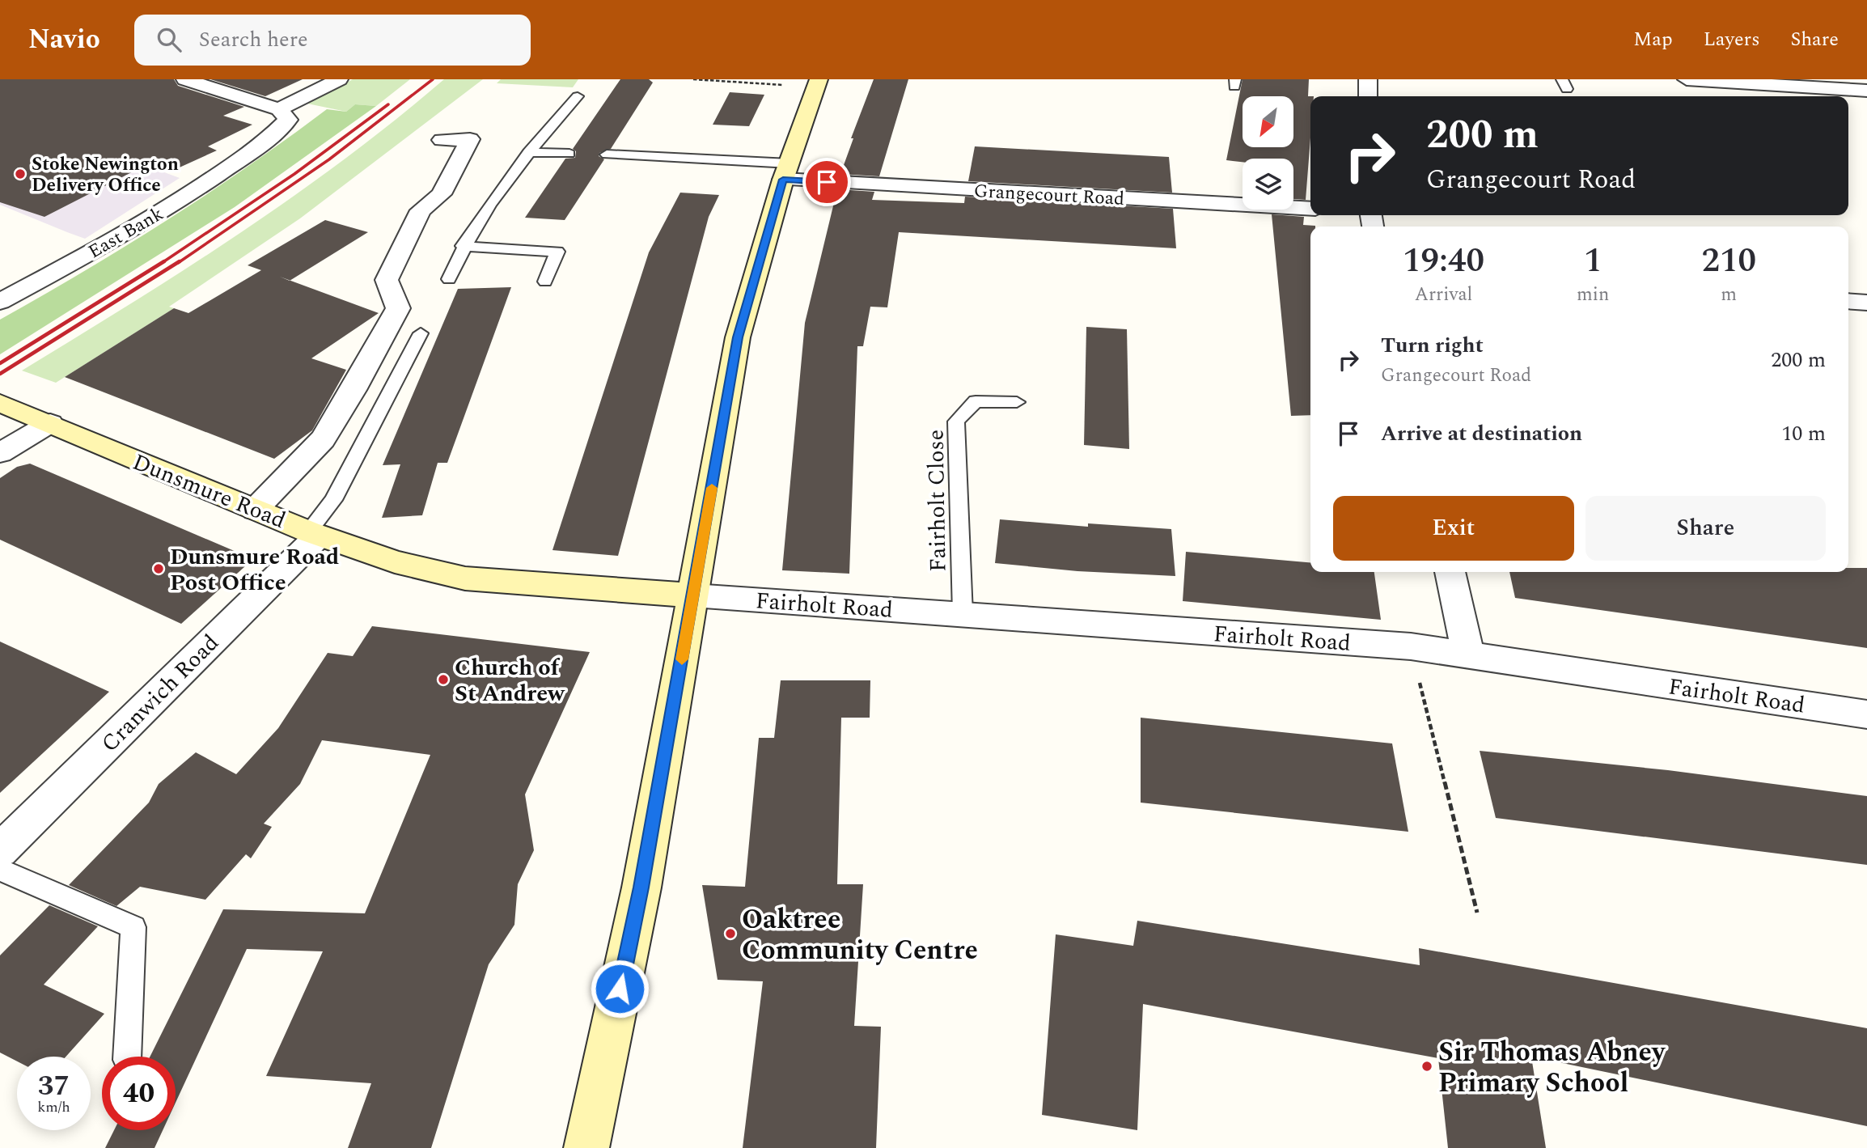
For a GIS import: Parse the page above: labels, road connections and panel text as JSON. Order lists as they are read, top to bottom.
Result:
{
  "streets": {
    "street": [
      "Grangecourt Road",
      "East Bank",
      "Dunsmure Road",
      "Fairholt Road",
      "Cranwich Road"
    ],
    "lane": ["Fairholt Close"]
  },
  "crossings": [
    ["Dunsmure Road", "Fairholt Road"],
    ["Dunsmure Road", "Cranwich Road"],
    ["Fairholt Close", "Fairholt Road"]
  ],
  "places": [
    "Stoke Newington Delivery Office",
    "Dunsmure Road Post Office",
    "Church of St Andrew",
    "Oaktree Community Centre",
    "Sir Thomas Abney Primary School"
  ],
  "north": "bottom left",
  "page": {
    "header": "Navio",
    "search": "Search here",
    "nav": ["Map", "Layers", "Share"],
    "turn": ["200 m", "Grangecourt Road"],
    "eta": [
      "19:40",
      "Arrival",
      "1",
      "min",
      "210",
      "m"
    ],
    "list": [
      {
        "name": "Turn right",
        "note": "Grangecourt Road",
        "value": "200 m"
      },
      {
        "name": "Arrive at destination",
        "value": "10 m"
      }
    ],
    "buttons": ["Exit", "Share"],
    "speed": "37 km/h",
    "limit": "40"
  }
}
